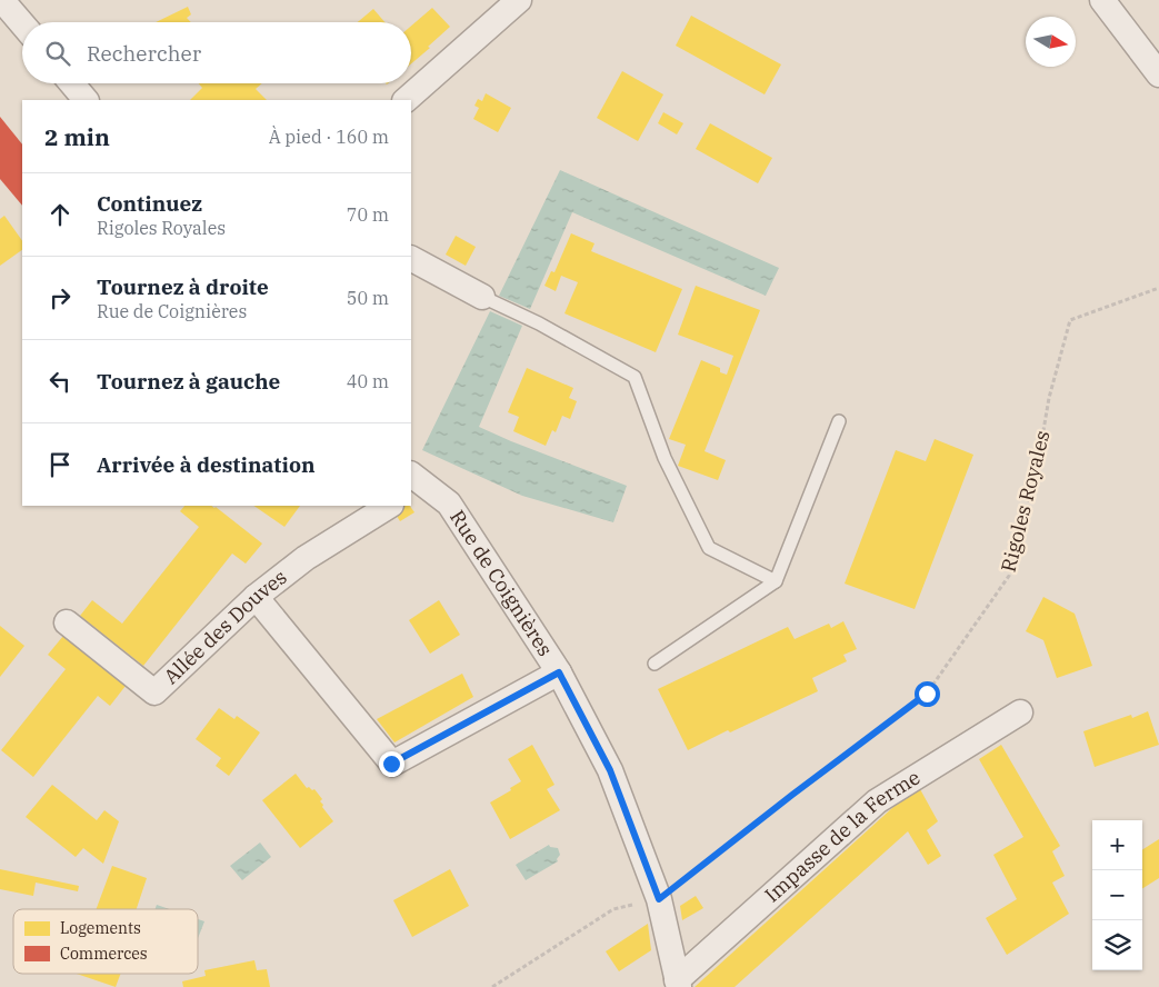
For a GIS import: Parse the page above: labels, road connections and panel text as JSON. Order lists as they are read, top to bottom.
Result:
{
  "streets": {
    "street": ["Rue de Coignières", "Allée des Douves", "Impasse de la Ferme"],
    "path": ["Rigoles Royales"]
  },
  "crossings": [
    ["Rigoles Royales", "Rue de Coignières"],
    ["Rue de Coignières", "Impasse de la Ferme"]
  ],
  "legend": ["Logements", "Commerces"],
  "north": "right",
  "page": {
    "search": "Rechercher",
    "heading": ["2 min", "À pied · 160 m"],
    "list": [
      ["Continuez", "Rigoles Royales", "70 m"],
      ["Tournez à droite", "Rue de Coignières", "50 m"],
      ["Tournez à gauche", "40 m"],
      "Arrivée à destination"
    ],
    "map_buttons": ["+", "−"]
  }
}
